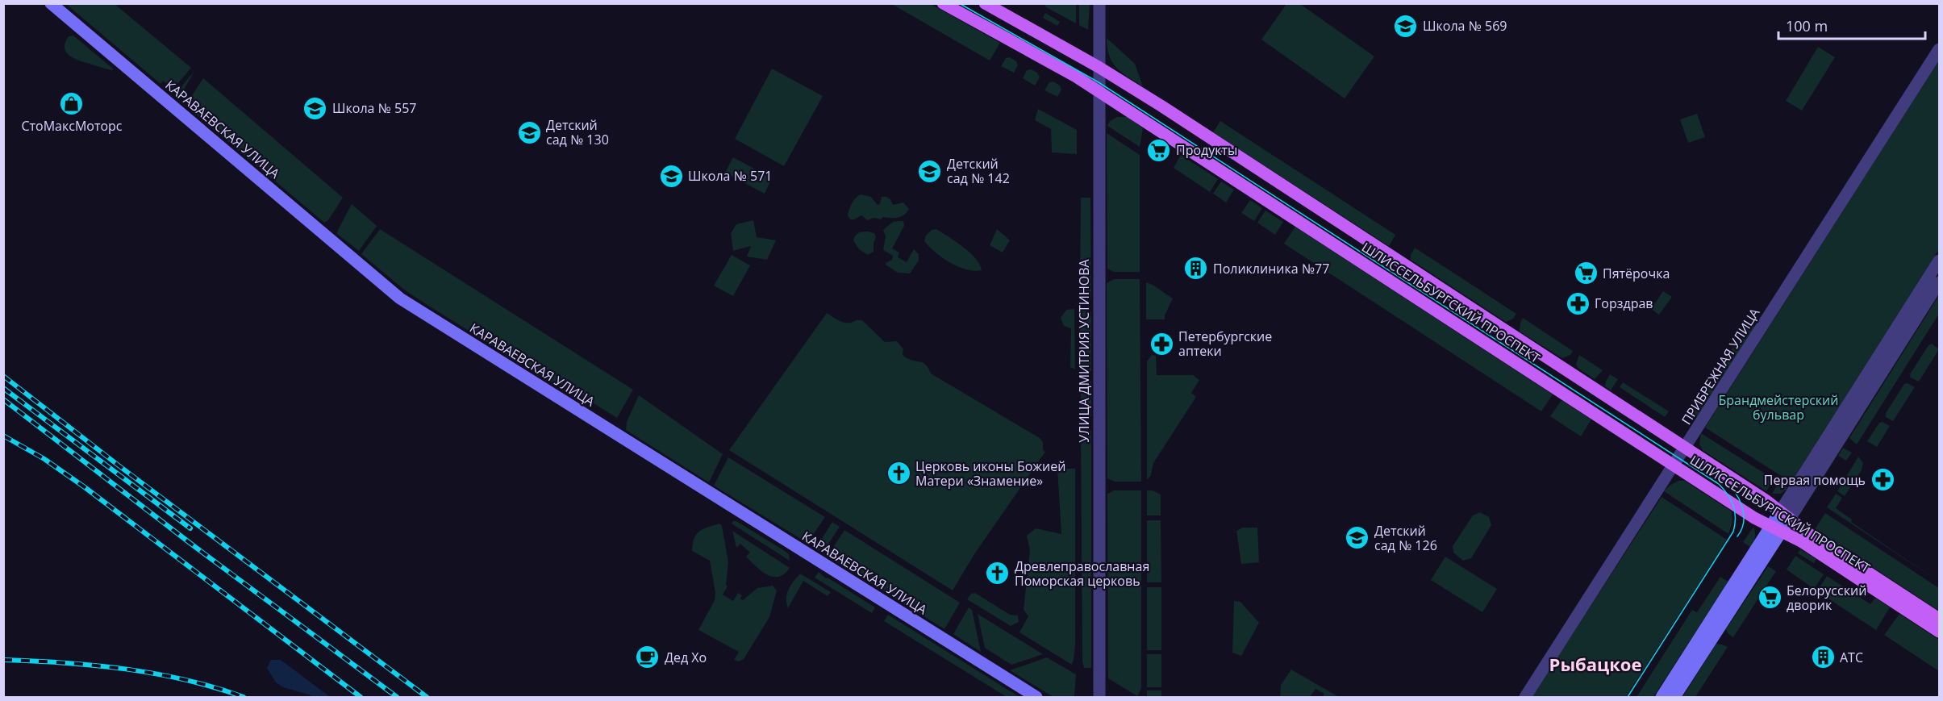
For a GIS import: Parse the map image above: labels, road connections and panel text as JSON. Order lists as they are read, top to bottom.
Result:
{
  "streets": {
    "main road": ["ШЛИССЕЛЬБУРГСКИЙ ПРОСПЕКТ"],
    "street": ["КАРАВАЕВСКАЯ УЛИЦА", "УЛИЦА ДМИТРИЯ УСТИНОВА", "ПРИБРЕЖНАЯ УЛИЦА"]
  },
  "crossings": [
    ["ШЛИССЕЛЬБУРГСКИЙ ПРОСПЕКТ", "УЛИЦА ДМИТРИЯ УСТИНОВА"],
    ["ШЛИССЕЛЬБУРГСКИЙ ПРОСПЕКТ", "ПРИБРЕЖНАЯ УЛИЦА"]
  ],
  "districts": ["Рыбацкое"],
  "parks": ["Брандмейстерский бульвар"],
  "places": {
    "school or university": [
      "Школа № 569",
      "Школа № 557",
      "Детский сад № 130",
      "Детский сад № 142",
      "Школа № 571",
      "Детский сад № 126"
    ],
    "shop": ["СтоМаксМоторс"],
    "supermarket": ["Продукты", "Пятёрочка", "Белорусский дворик"],
    "building": ["Поликлиника №77", "АТС"],
    "pharmacy": ["Горздрав", "Петербургские аптеки", "Первая помощь"],
    "church": ["Церковь иконы Божией Матери «Знамение»", "Древлеправославная Поморская церковь"],
    "cafe": ["Дед Хо"]
  },
  "scale_bar": "100 m"
}
